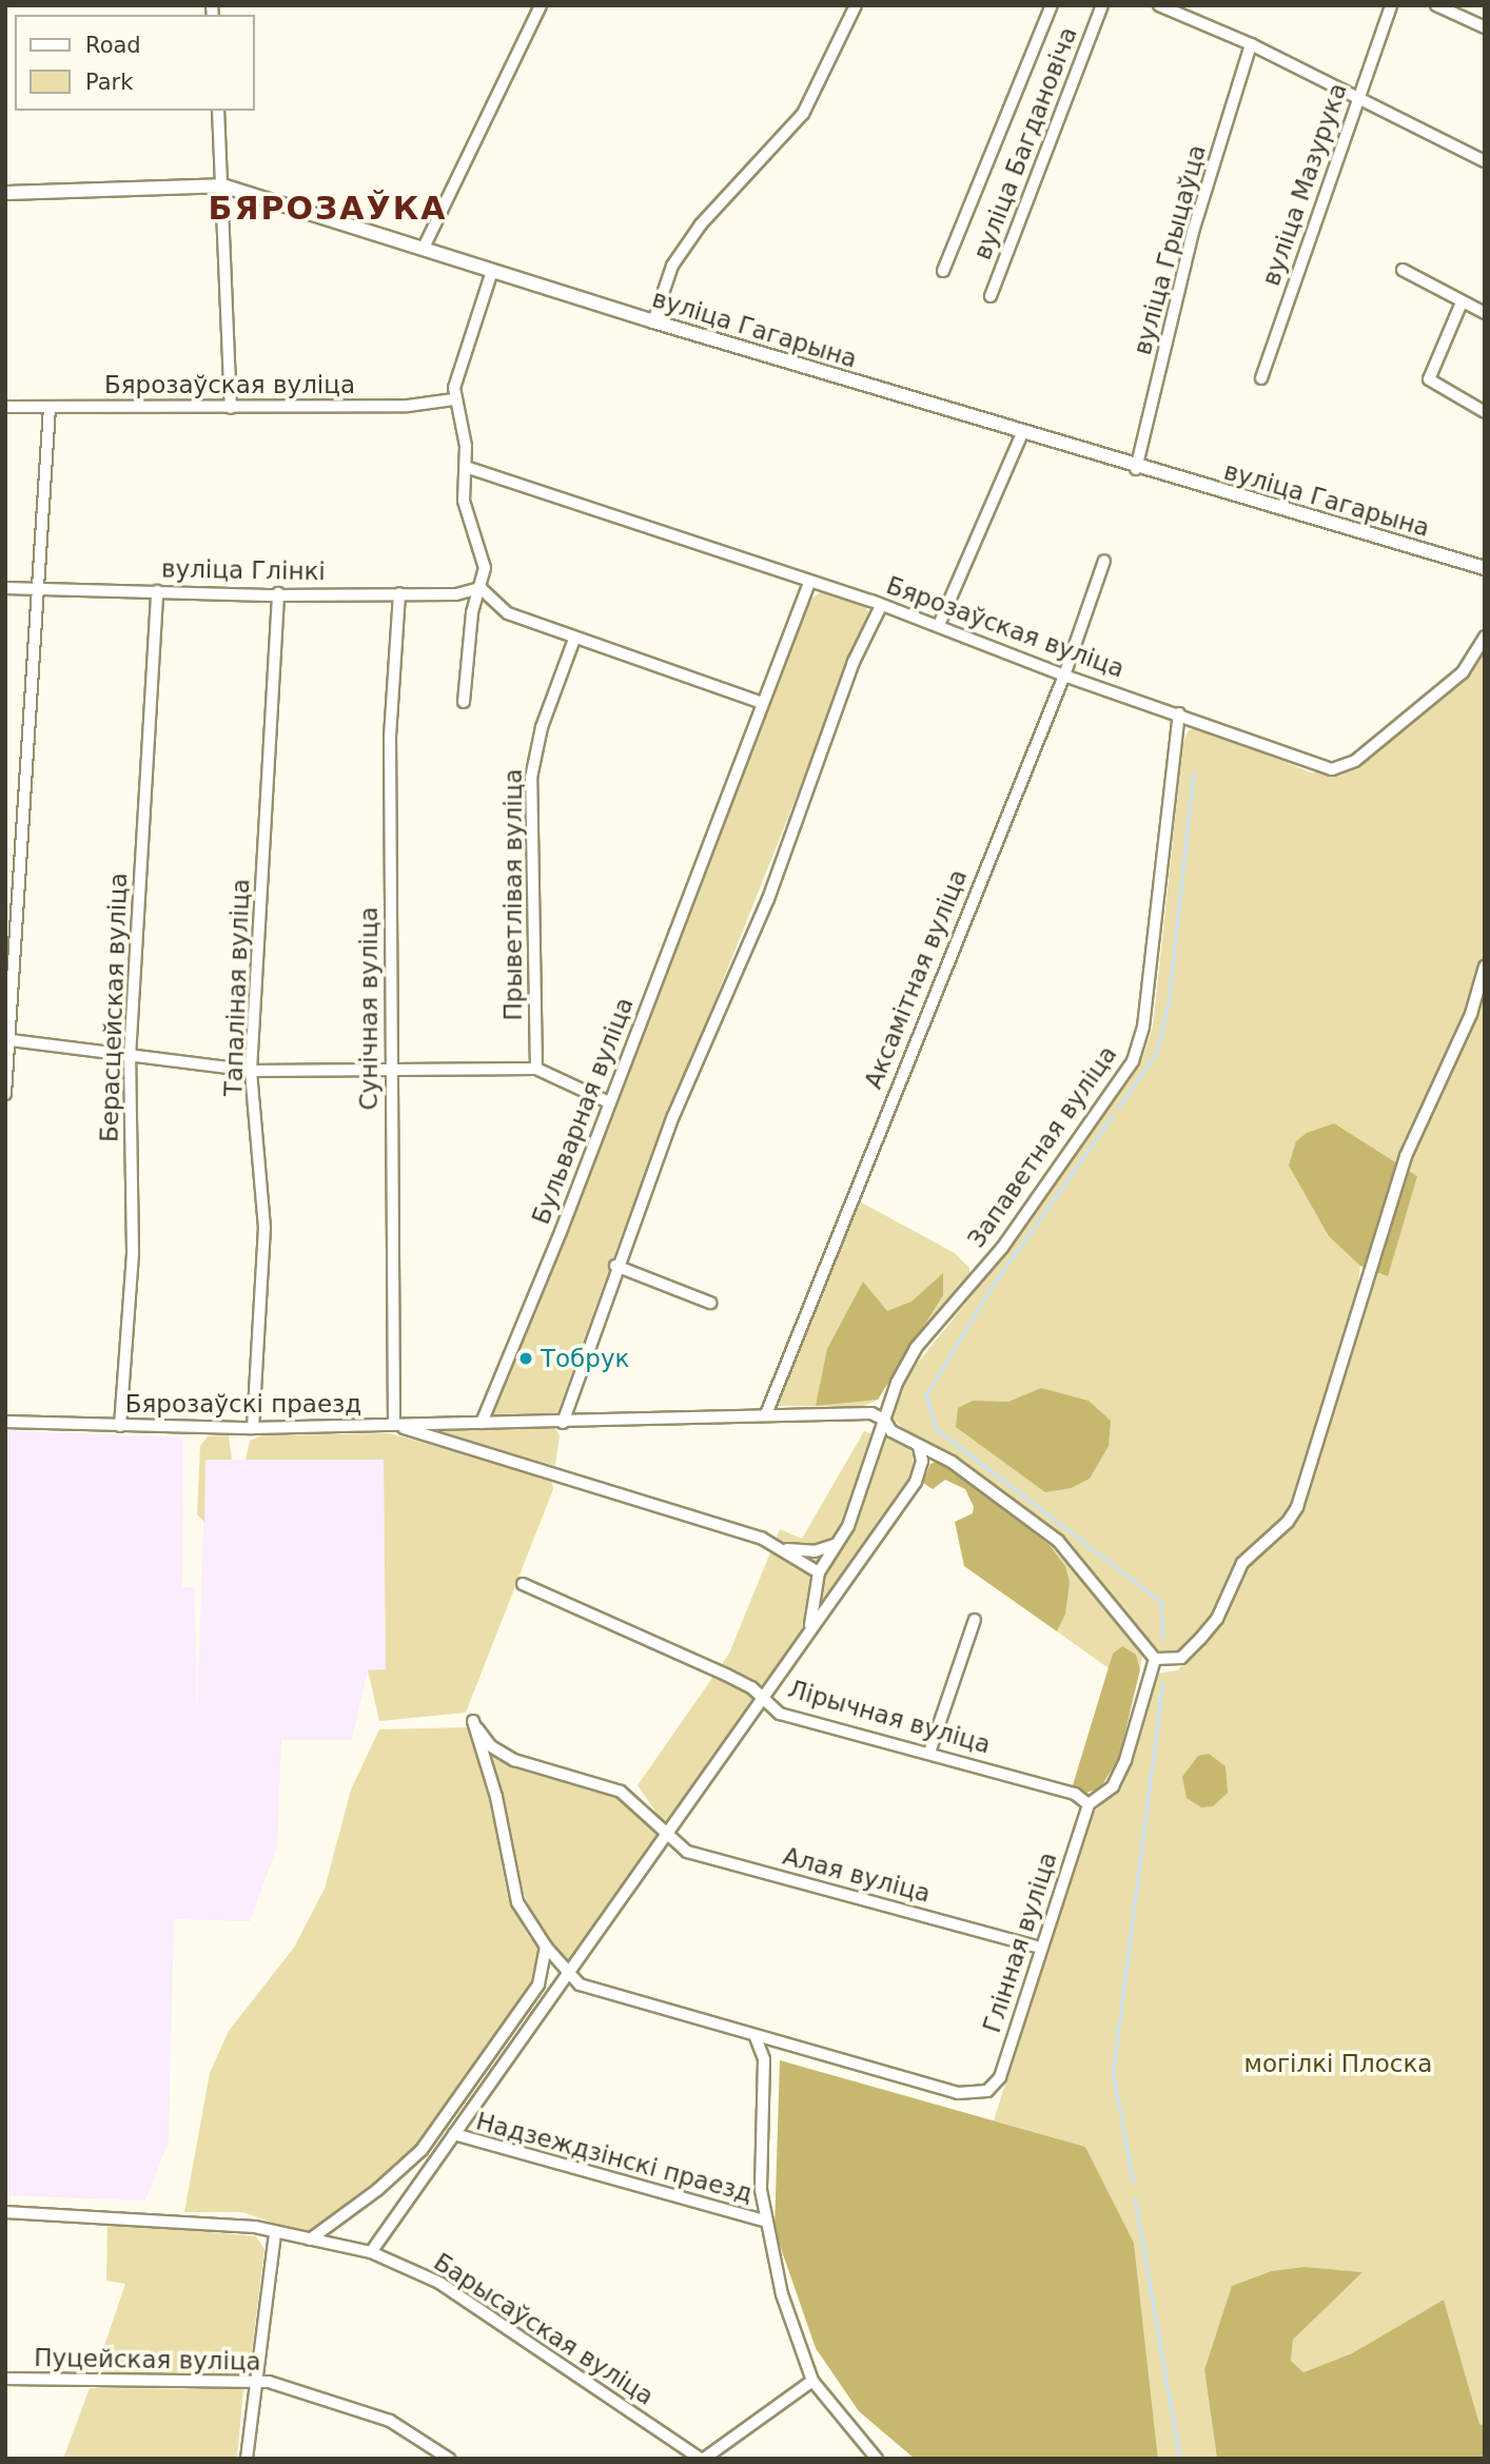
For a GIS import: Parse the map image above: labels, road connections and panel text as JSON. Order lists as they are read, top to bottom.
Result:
{
  "streets": {
    "street": [
      "вуліца Багдановіча",
      "вуліца Мазурука",
      "вуліца Грыцаўца",
      "вуліца Гагарына",
      "Бярозаўская вуліца",
      "вуліца Глінкі",
      "Прыветлівая вуліца",
      "Аксамітная вуліца",
      "Тапаліная вуліца",
      "Берасцейская вуліца",
      "Сунічная вуліца",
      "Бульварная вуліца",
      "Запаветная вуліца",
      "Бярозаўскі праезд",
      "Лірычная вуліца",
      "Алая вуліца",
      "Глінная вуліца",
      "Надзеждзінскі праезд",
      "Барысаўская вуліца",
      "Пуцейская вуліца"
    ]
  },
  "crossings": [
    ["вуліца Грыцаўца", "вуліца Гагарына"],
    ["Бярозаўская вуліца", "Аксамітная вуліца"],
    ["Бярозаўская вуліца", "Бульварная вуліца"],
    ["Бярозаўская вуліца", "Запаветная вуліца"],
    ["вуліца Глінкі", "Тапаліная вуліца"],
    ["вуліца Глінкі", "Берасцейская вуліца"],
    ["вуліца Глінкі", "Сунічная вуліца"],
    ["Тапаліная вуліца", "Бярозаўскі праезд"],
    ["Берасцейская вуліца", "Бярозаўскі праезд"],
    ["Сунічная вуліца", "Бярозаўскі праезд"],
    ["Бульварная вуліца", "Бярозаўскі праезд"],
    ["Лірычная вуліца", "Глінная вуліца"],
    ["Алая вуліца", "Глінная вуліца"]
  ],
  "districts": ["БЯРОЗАЎКА"],
  "parks": ["могілкі Плоска"],
  "places": ["Тобрук"],
  "legend": ["Road", "Park"]
}
